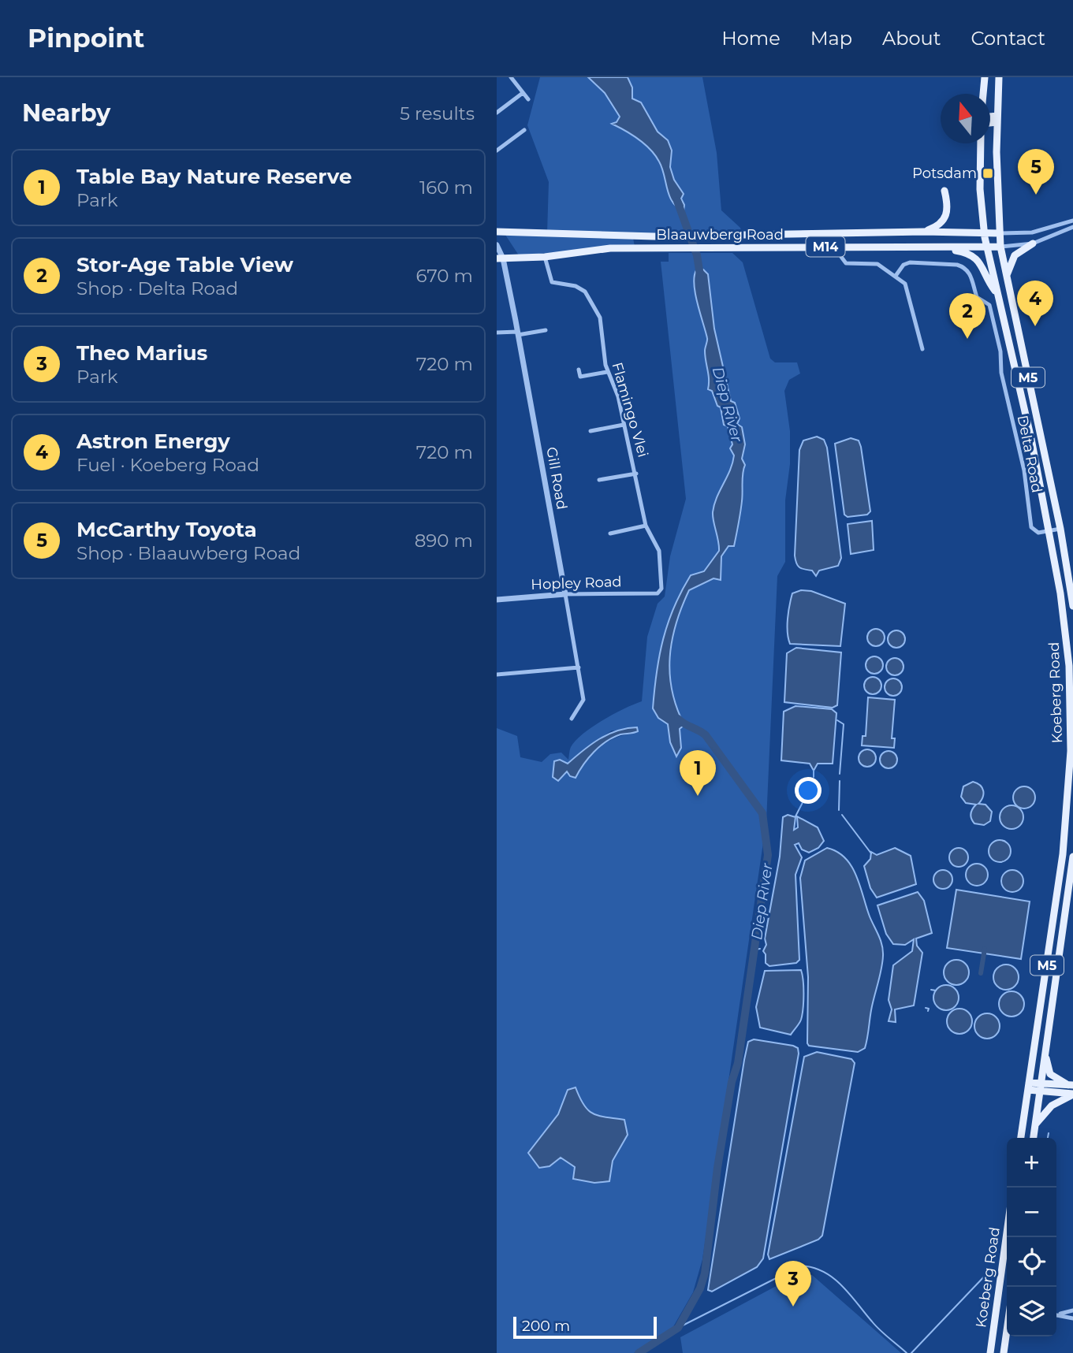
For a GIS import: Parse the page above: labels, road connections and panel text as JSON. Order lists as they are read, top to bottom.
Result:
{
  "streets": {
    "main road": [
      "Blaauwberg Road",
      "M14",
      "M5",
      "Koeberg Road"
    ],
    "street": [
      "Flamingo Vlei",
      "Delta Road",
      "Gill Road",
      "Hopley Road"
    ]
  },
  "crossings": [
    ["Blaauwberg Road", "M5"],
    ["Blaauwberg Road", "Flamingo Vlei"],
    ["Blaauwberg Road", "Gill Road"],
    ["Blaauwberg Road", "Koeberg Road"],
    ["M5", "Koeberg Road"],
    ["Flamingo Vlei", "Hopley Road"],
    ["Delta Road", "Koeberg Road"],
    ["Gill Road", "Hopley Road"]
  ],
  "water": ["Diep River"],
  "places": {
    "transit": ["Potsdam"]
  },
  "scale_bar": "200 m",
  "north": "top",
  "page": {
    "header": "Pinpoint",
    "nav": [
      "Home",
      "Map",
      "About",
      "Contact"
    ],
    "heading": ["Nearby", "5 results"],
    "list": [
      {
        "mark": "1",
        "name": "Table Bay Nature Reserve",
        "note": "Park",
        "value": "160 m"
      },
      {
        "mark": "2",
        "name": "Stor-Age Table View",
        "note": "Shop · Delta Road",
        "value": "670 m"
      },
      {
        "mark": "3",
        "name": "Theo Marius",
        "note": "Park",
        "value": "720 m"
      },
      {
        "mark": "4",
        "name": "Astron Energy",
        "note": "Fuel · Koeberg Road",
        "value": "720 m"
      },
      {
        "mark": "5",
        "name": "McCarthy Toyota",
        "note": "Shop · Blaauwberg Road",
        "value": "890 m"
      }
    ],
    "pins": [
      "5",
      "4",
      "2",
      "1",
      "3"
    ],
    "map_buttons": ["+", "−"],
    "scale": "200 m"
  }
}
